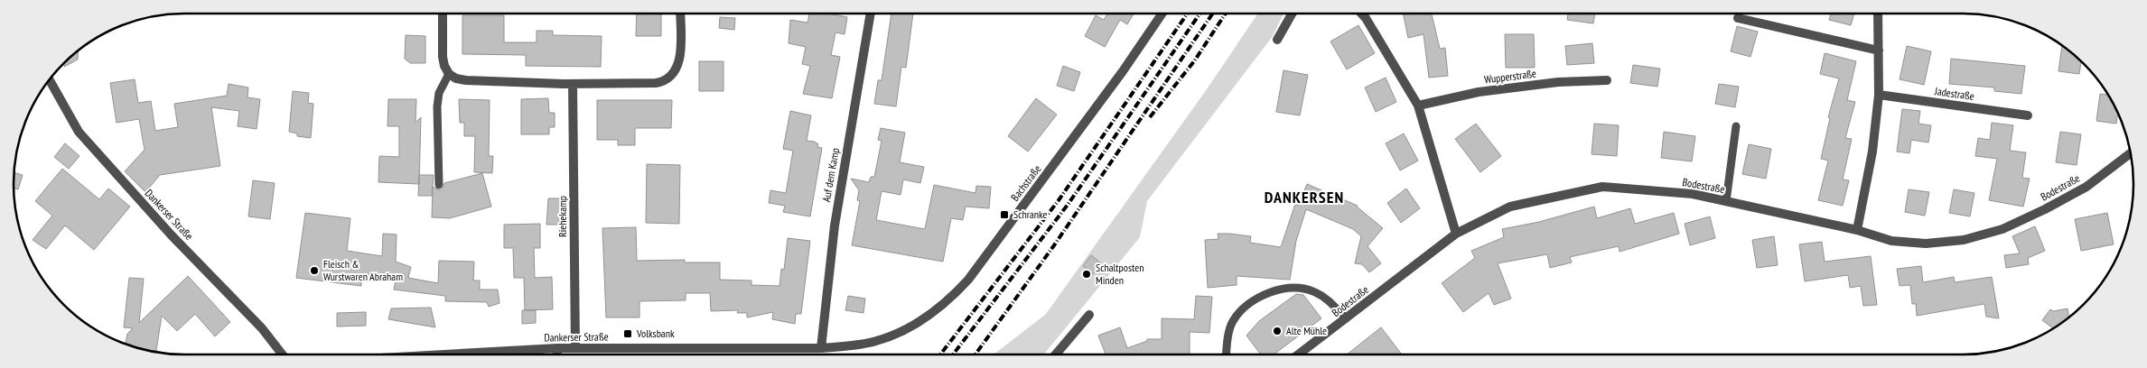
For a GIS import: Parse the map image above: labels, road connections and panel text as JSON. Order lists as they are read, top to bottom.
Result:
{
  "streets": {
    "street": [
      "Wupperstraße",
      "Jadestraße",
      "Auf dem Kamp",
      "Bachstraße",
      "Bodestraße",
      "Dankerser Straße",
      "Riehekamp"
    ]
  },
  "crossings": [
    ["Auf dem Kamp", "Bachstraße"],
    ["Auf dem Kamp", "Dankerser Straße"],
    ["Bachstraße", "Dankerser Straße"],
    ["Dankerser Straße", "Riehekamp"]
  ],
  "districts": ["DANKERSEN"],
  "places": {
    "transit": ["Schranke", "Volksbank"],
    "other": ["Fleisch & Wurstwaren Abraham", "Schaltposten Minden", "Alte Mühle"]
  }
}
